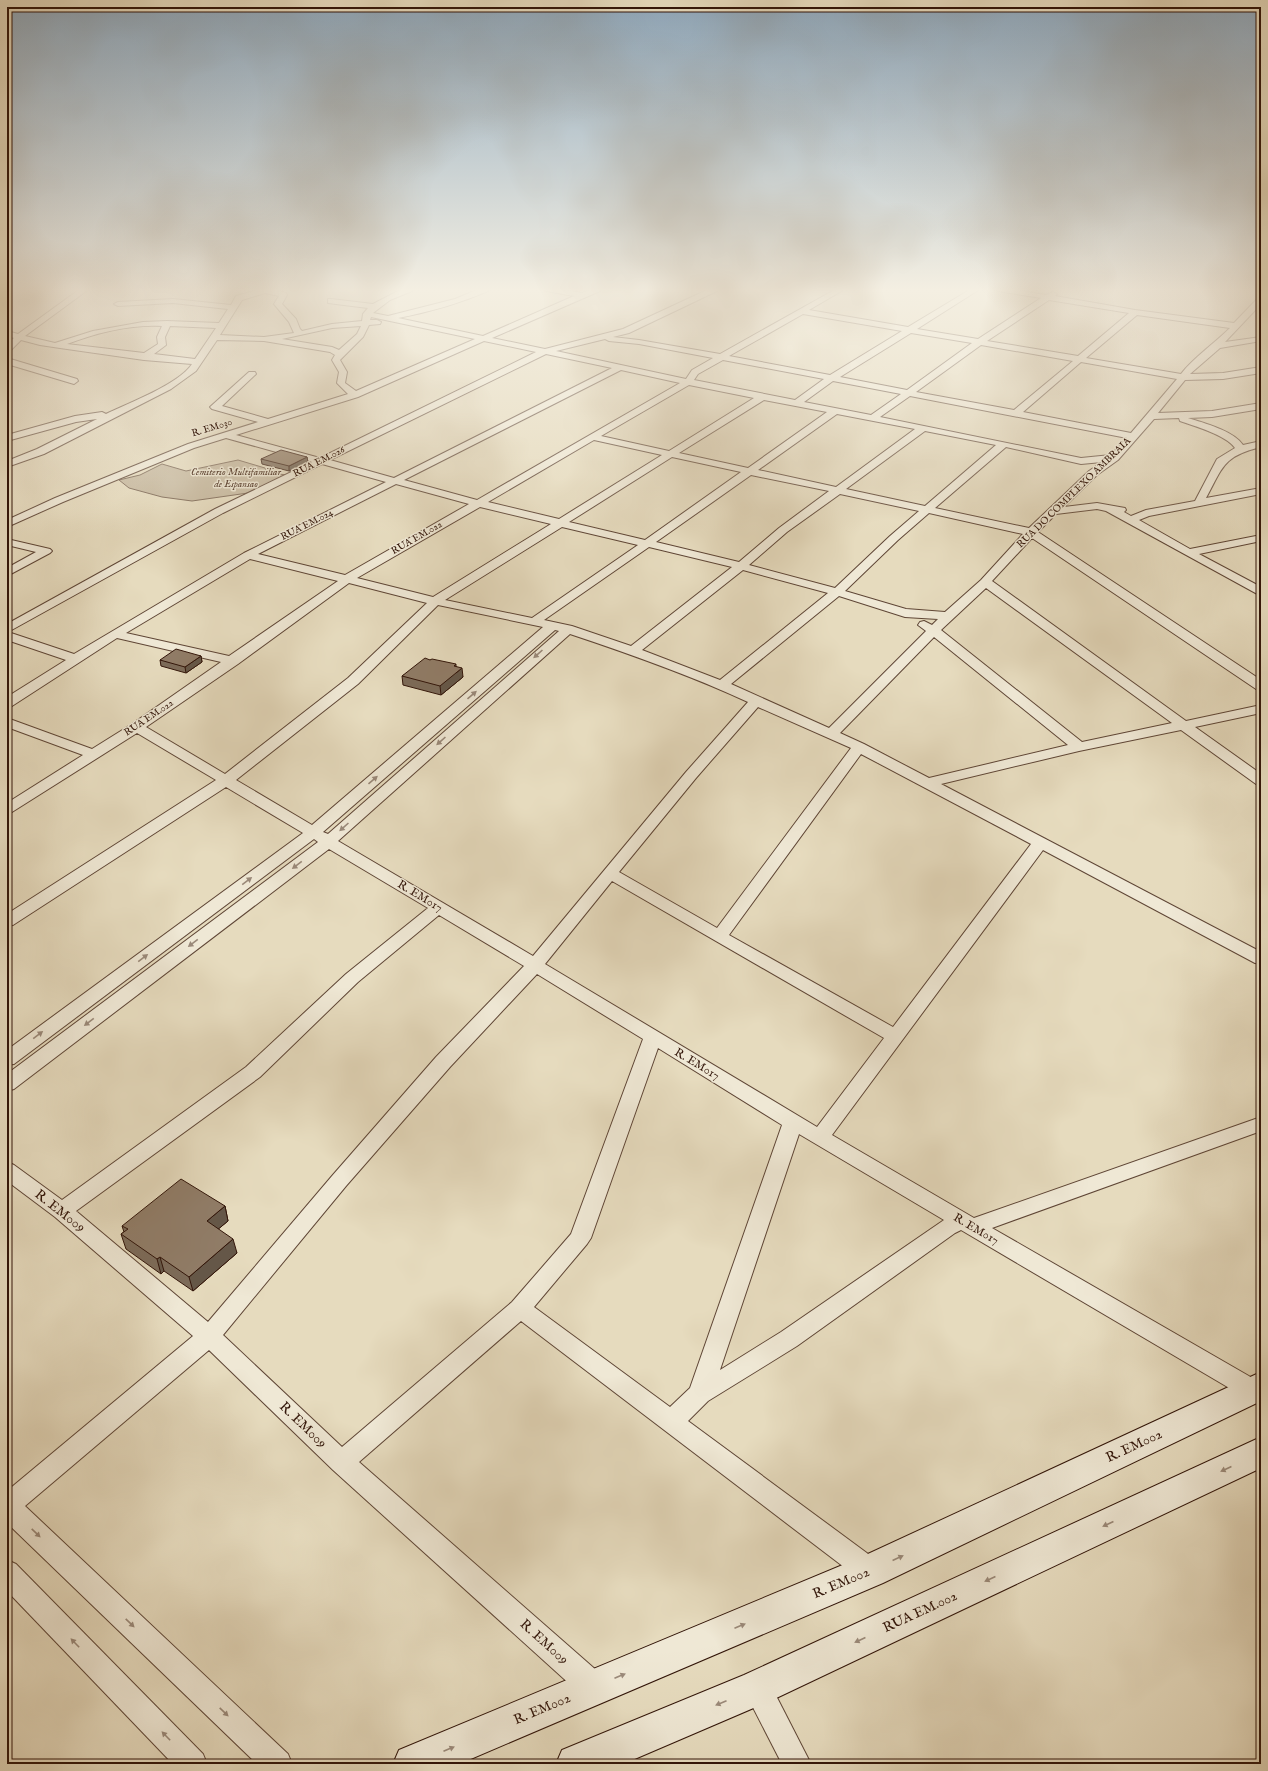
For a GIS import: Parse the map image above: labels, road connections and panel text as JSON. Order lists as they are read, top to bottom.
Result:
{
  "streets": {
    "street": [
      "R. EM030",
      "RUA EM.026",
      "RUA DO COMPLEXO AMBRAIA",
      "RUA EM.024",
      "RUA EM.022",
      "R. EM017",
      "R. EM009",
      "R. EM002",
      "RUA EM.002"
    ]
  },
  "crossings": [
    ["RUA EM.022", "R. EM017"],
    ["R. EM017", "R. EM002"],
    ["R. EM009", "R. EM002"]
  ],
  "one_way": ["R. EM002", "RUA EM.002"],
  "parks": ["Cemiterio Multifamiliar de Espansao"]
}
